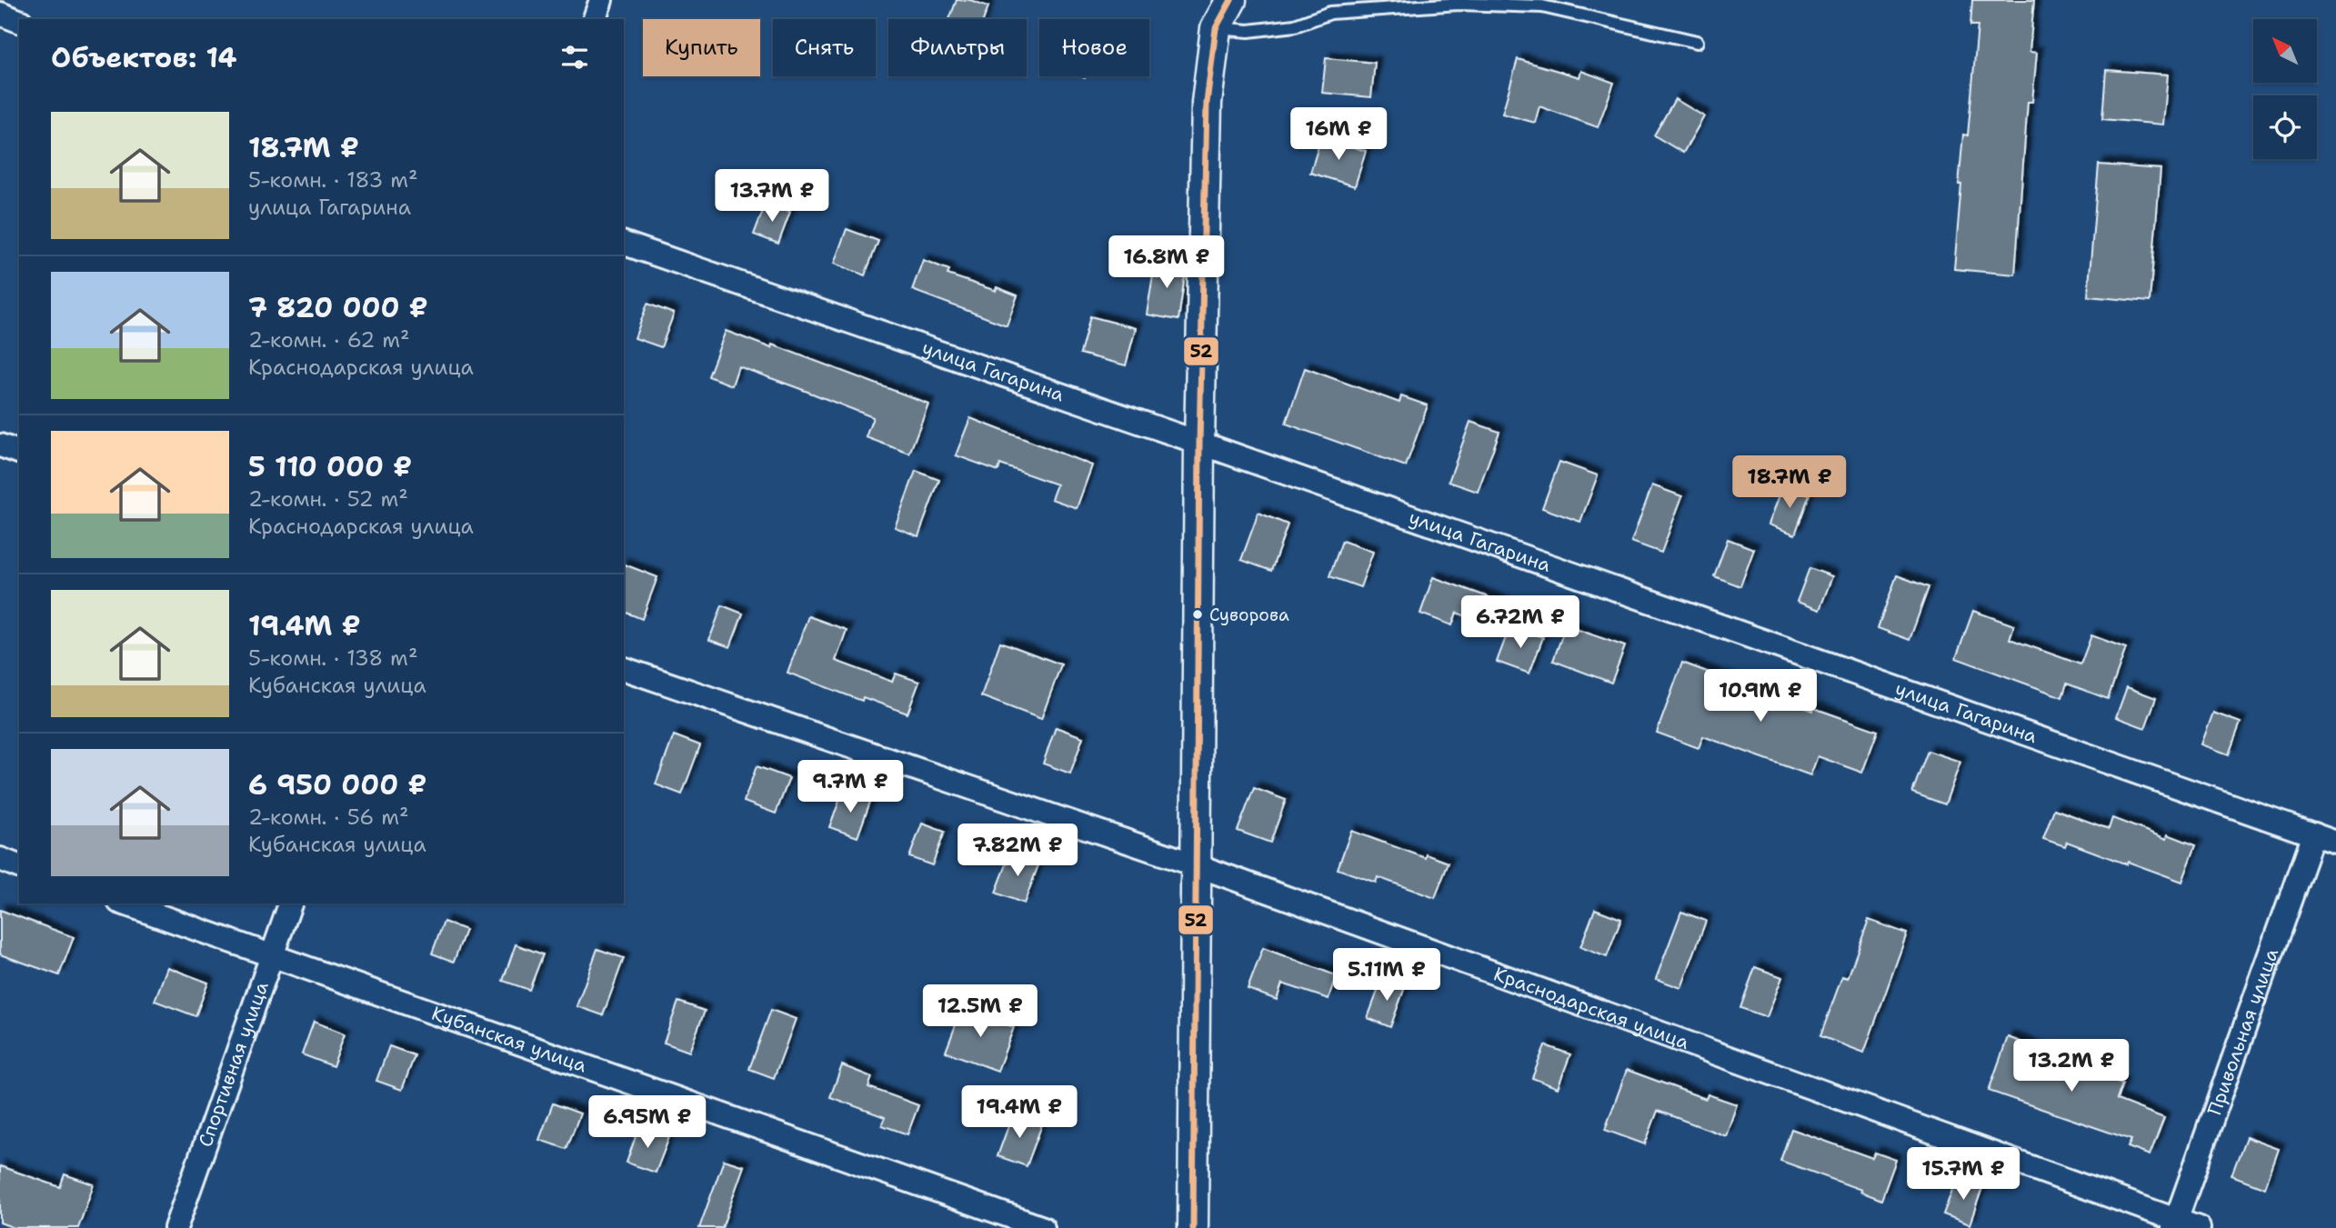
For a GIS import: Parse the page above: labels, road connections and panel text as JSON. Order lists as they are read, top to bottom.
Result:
{
  "streets": {
    "street": [
      "улица Гагарина",
      "Краснодарская улица",
      "Привольная улица",
      "Кубанская улица",
      "Спортивная улица"
    ]
  },
  "crossings": [
    ["улица Гагарина", "Привольная улица"],
    ["Краснодарская улица", "Привольная улица"],
    ["Кубанская улица", "Спортивная улица"]
  ],
  "places": ["Суворова"],
  "lines": ["transit line 52"],
  "north": "top left",
  "page": {
    "chip": [
      "Купить",
      "Снять",
      "Фильтры",
      "Новое"
    ],
    "heading": "Объектов: 14",
    "list": [
      {
        "name": "18.7M ₽",
        "note": "5-комн. · 183 m² · улица Гагарина"
      },
      {
        "name": "7 820 000 ₽",
        "note": "2-комн. · 62 m² · Краснодарская улица"
      },
      {
        "name": "5 110 000 ₽",
        "note": "2-комн. · 52 m² · Краснодарская улица"
      },
      {
        "name": "19.4M ₽",
        "note": "5-комн. · 138 m² · Кубанская улица"
      },
      {
        "name": "6 950 000 ₽",
        "note": "2-комн. · 56 m² · Кубанская улица"
      }
    ],
    "price": [
      "16M ₽",
      "13.7M ₽",
      "16.8M ₽",
      "18.7M ₽",
      "6.72M ₽",
      "10.9M ₽",
      "9.7M ₽",
      "7.82M ₽",
      "5.11M ₽",
      "12.5M ₽",
      "13.2M ₽",
      "19.4M ₽",
      "6.95M ₽",
      "15.7M ₽"
    ]
  }
}
